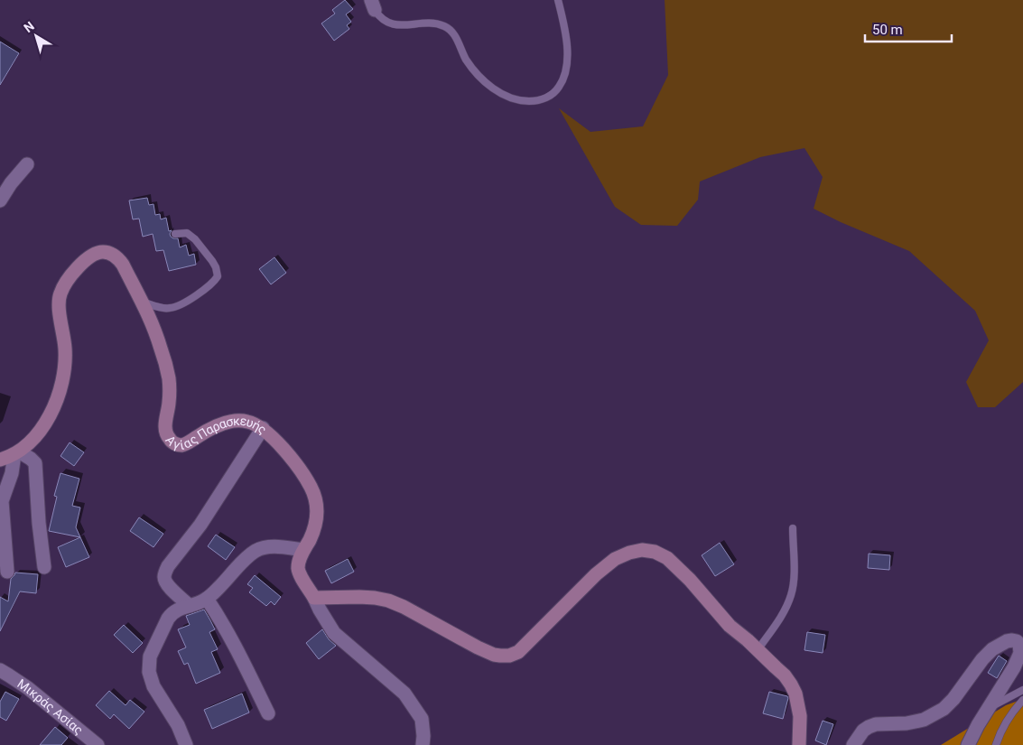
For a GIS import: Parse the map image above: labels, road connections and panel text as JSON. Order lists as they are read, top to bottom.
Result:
{
  "streets": {
    "street": ["Αγίας Παρασκευής", "Μικράς Ασίας"]
  },
  "scale_bar": "50 m",
  "north": "top left"
}
